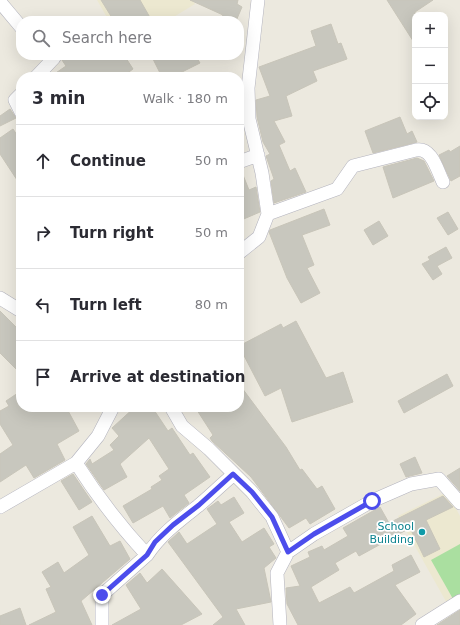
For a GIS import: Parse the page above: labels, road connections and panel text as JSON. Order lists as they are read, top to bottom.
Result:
{
  "places": ["School Building"],
  "page": {
    "map_buttons": ["+", "−"],
    "search": "Search here",
    "heading": ["3 min", "Walk · 180 m"],
    "list": [
      ["Continue", "50 m"],
      ["Turn right", "50 m"],
      ["Turn left", "80 m"],
      "Arrive at destination"
    ]
  }
}
